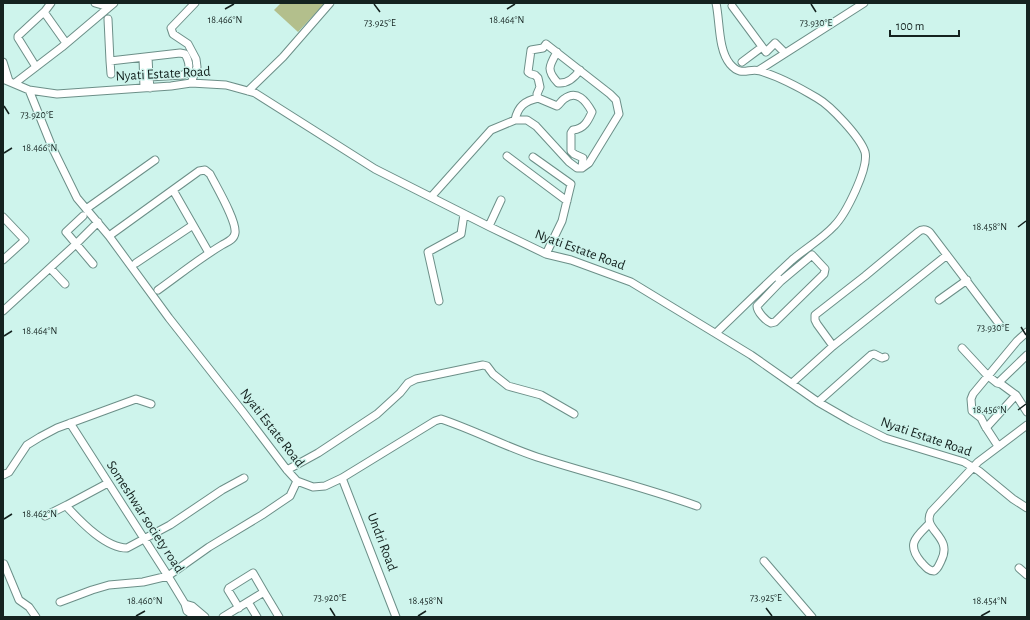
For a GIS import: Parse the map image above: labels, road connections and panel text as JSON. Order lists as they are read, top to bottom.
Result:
{
  "streets": {
    "street": ["Nyati Estate Road", "Someshwar society road", "Undri Road"]
  },
  "crossings": [
    ["Nyati Estate Road", "Undri Road"]
  ],
  "scale_bar": "100 m",
  "coordinates": [
    "18.466°N",
    "18.464°N",
    "73.925°E",
    "73.930°E",
    "73.920°E",
    "18.458°N",
    "18.456°N",
    "18.462°N",
    "18.460°N",
    "18.454°N"
  ]
}
